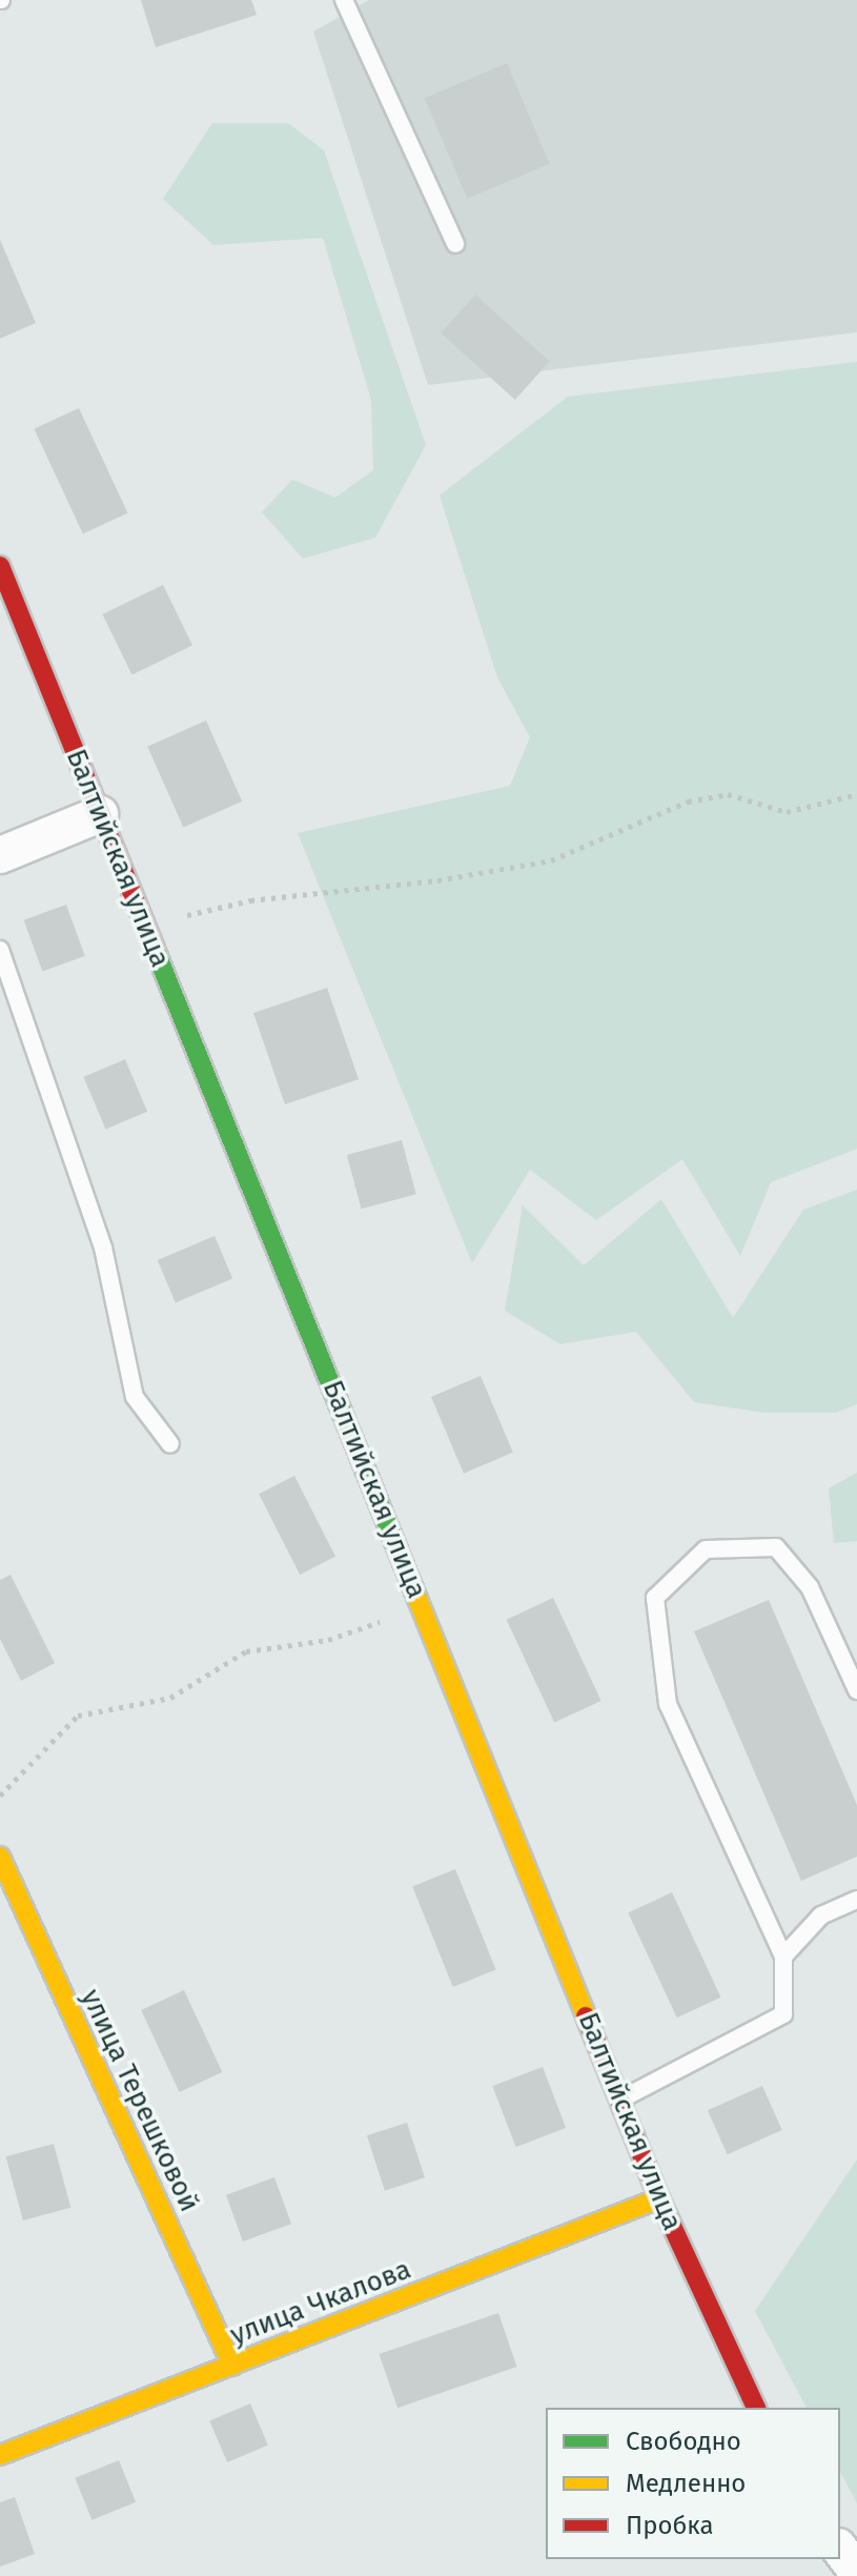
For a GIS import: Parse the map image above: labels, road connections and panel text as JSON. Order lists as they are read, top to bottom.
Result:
{
  "streets": {
    "street": ["Балтийская улица", "улица Терешковой", "улица Чкалова"]
  },
  "crossings": [
    ["Балтийская улица", "улица Чкалова"],
    ["улица Терешковой", "улица Чкалова"]
  ],
  "legend": ["Свободно", "Медленно", "Пробка"]
}
